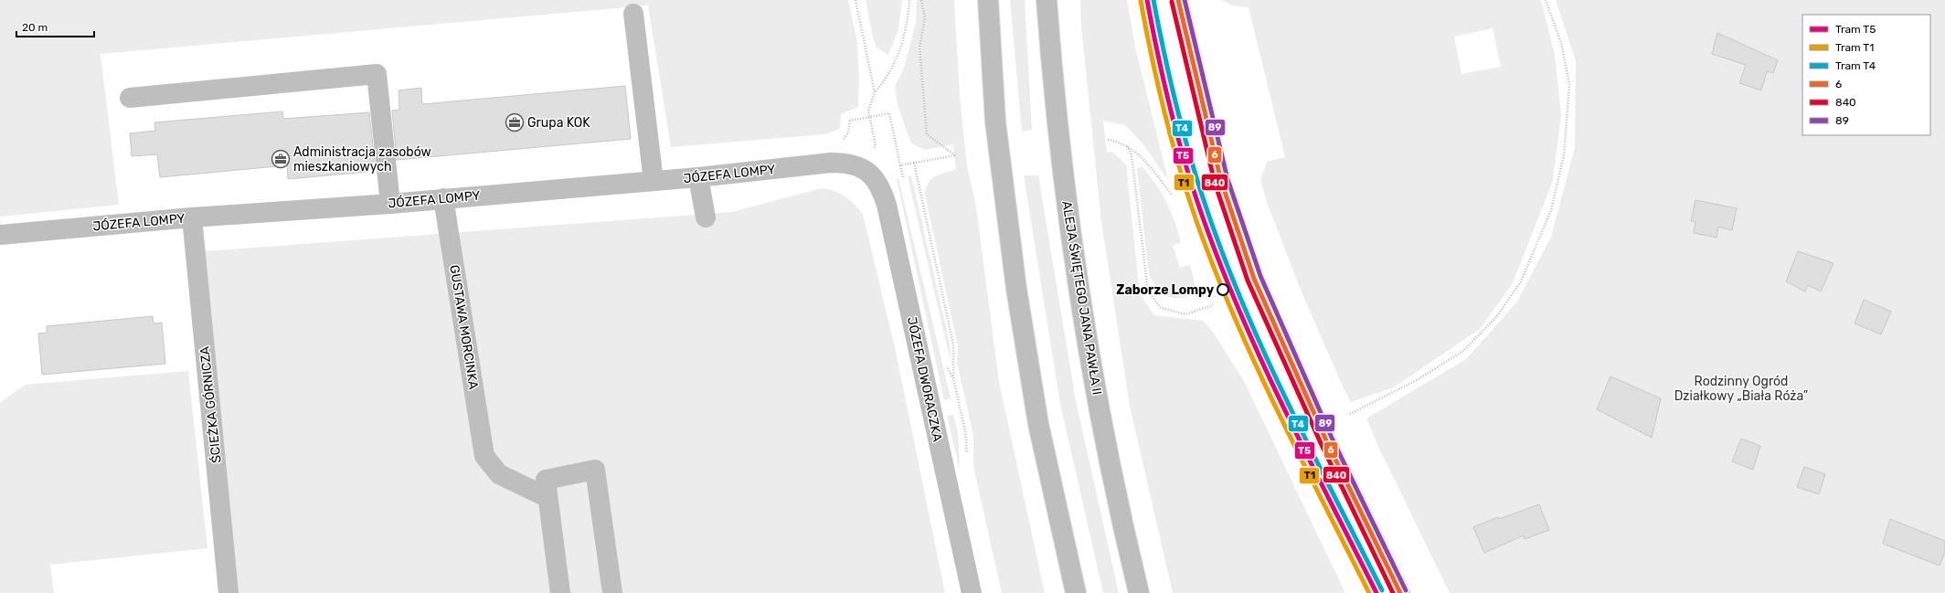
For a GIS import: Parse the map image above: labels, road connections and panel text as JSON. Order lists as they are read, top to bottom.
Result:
{
  "streets": {
    "street": [
      "JÓZEFA LOMPY",
      "ALEJA ŚWIĘTEGO JANA PAWŁA II",
      "GUSTAWA MORCINKA",
      "JÓZEFA DWORACZKA",
      "ŚCIEŻKA GÓRNICZA"
    ]
  },
  "crossings": [
    ["JÓZEFA LOMPY", "GUSTAWA MORCINKA"],
    ["JÓZEFA LOMPY", "JÓZEFA DWORACZKA"],
    ["JÓZEFA LOMPY", "ŚCIEŻKA GÓRNICZA"]
  ],
  "parks": ["Rodzinny Ogród Działkowy „Biała Róża”"],
  "places": {
    "office": ["Grupa KOK", "Administracja zasobów mieszkaniowych"],
    "other": ["Zaborze Lompy"]
  },
  "lines": [
    "tram line T5",
    "tram line T4",
    "transit line 6",
    "transit line 89",
    "tram line T1",
    "transit line 840"
  ],
  "legend": [
    "Tram T5",
    "Tram T1",
    "Tram T4",
    "6",
    "840",
    "89"
  ],
  "scale_bar": "20 m"
}
